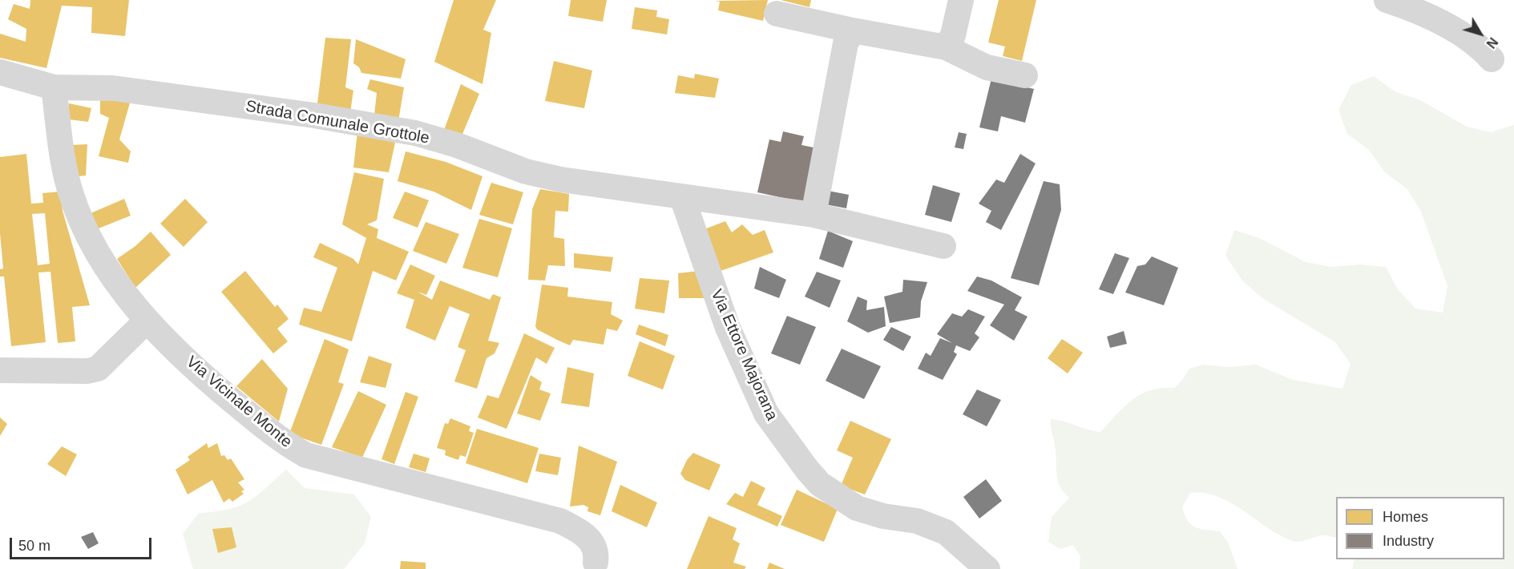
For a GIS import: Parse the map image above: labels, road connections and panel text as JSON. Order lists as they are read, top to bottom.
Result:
{
  "streets": {
    "street": ["Strada Comunale Grottole", "Via Ettore Majorana", "Via Vicinale Monte"]
  },
  "crossings": [
    ["Strada Comunale Grottole", "Via Ettore Majorana"],
    ["Strada Comunale Grottole", "Via Vicinale Monte"]
  ],
  "legend": ["Homes", "Industry"],
  "scale_bar": "50 m",
  "north": "bottom right"
}
